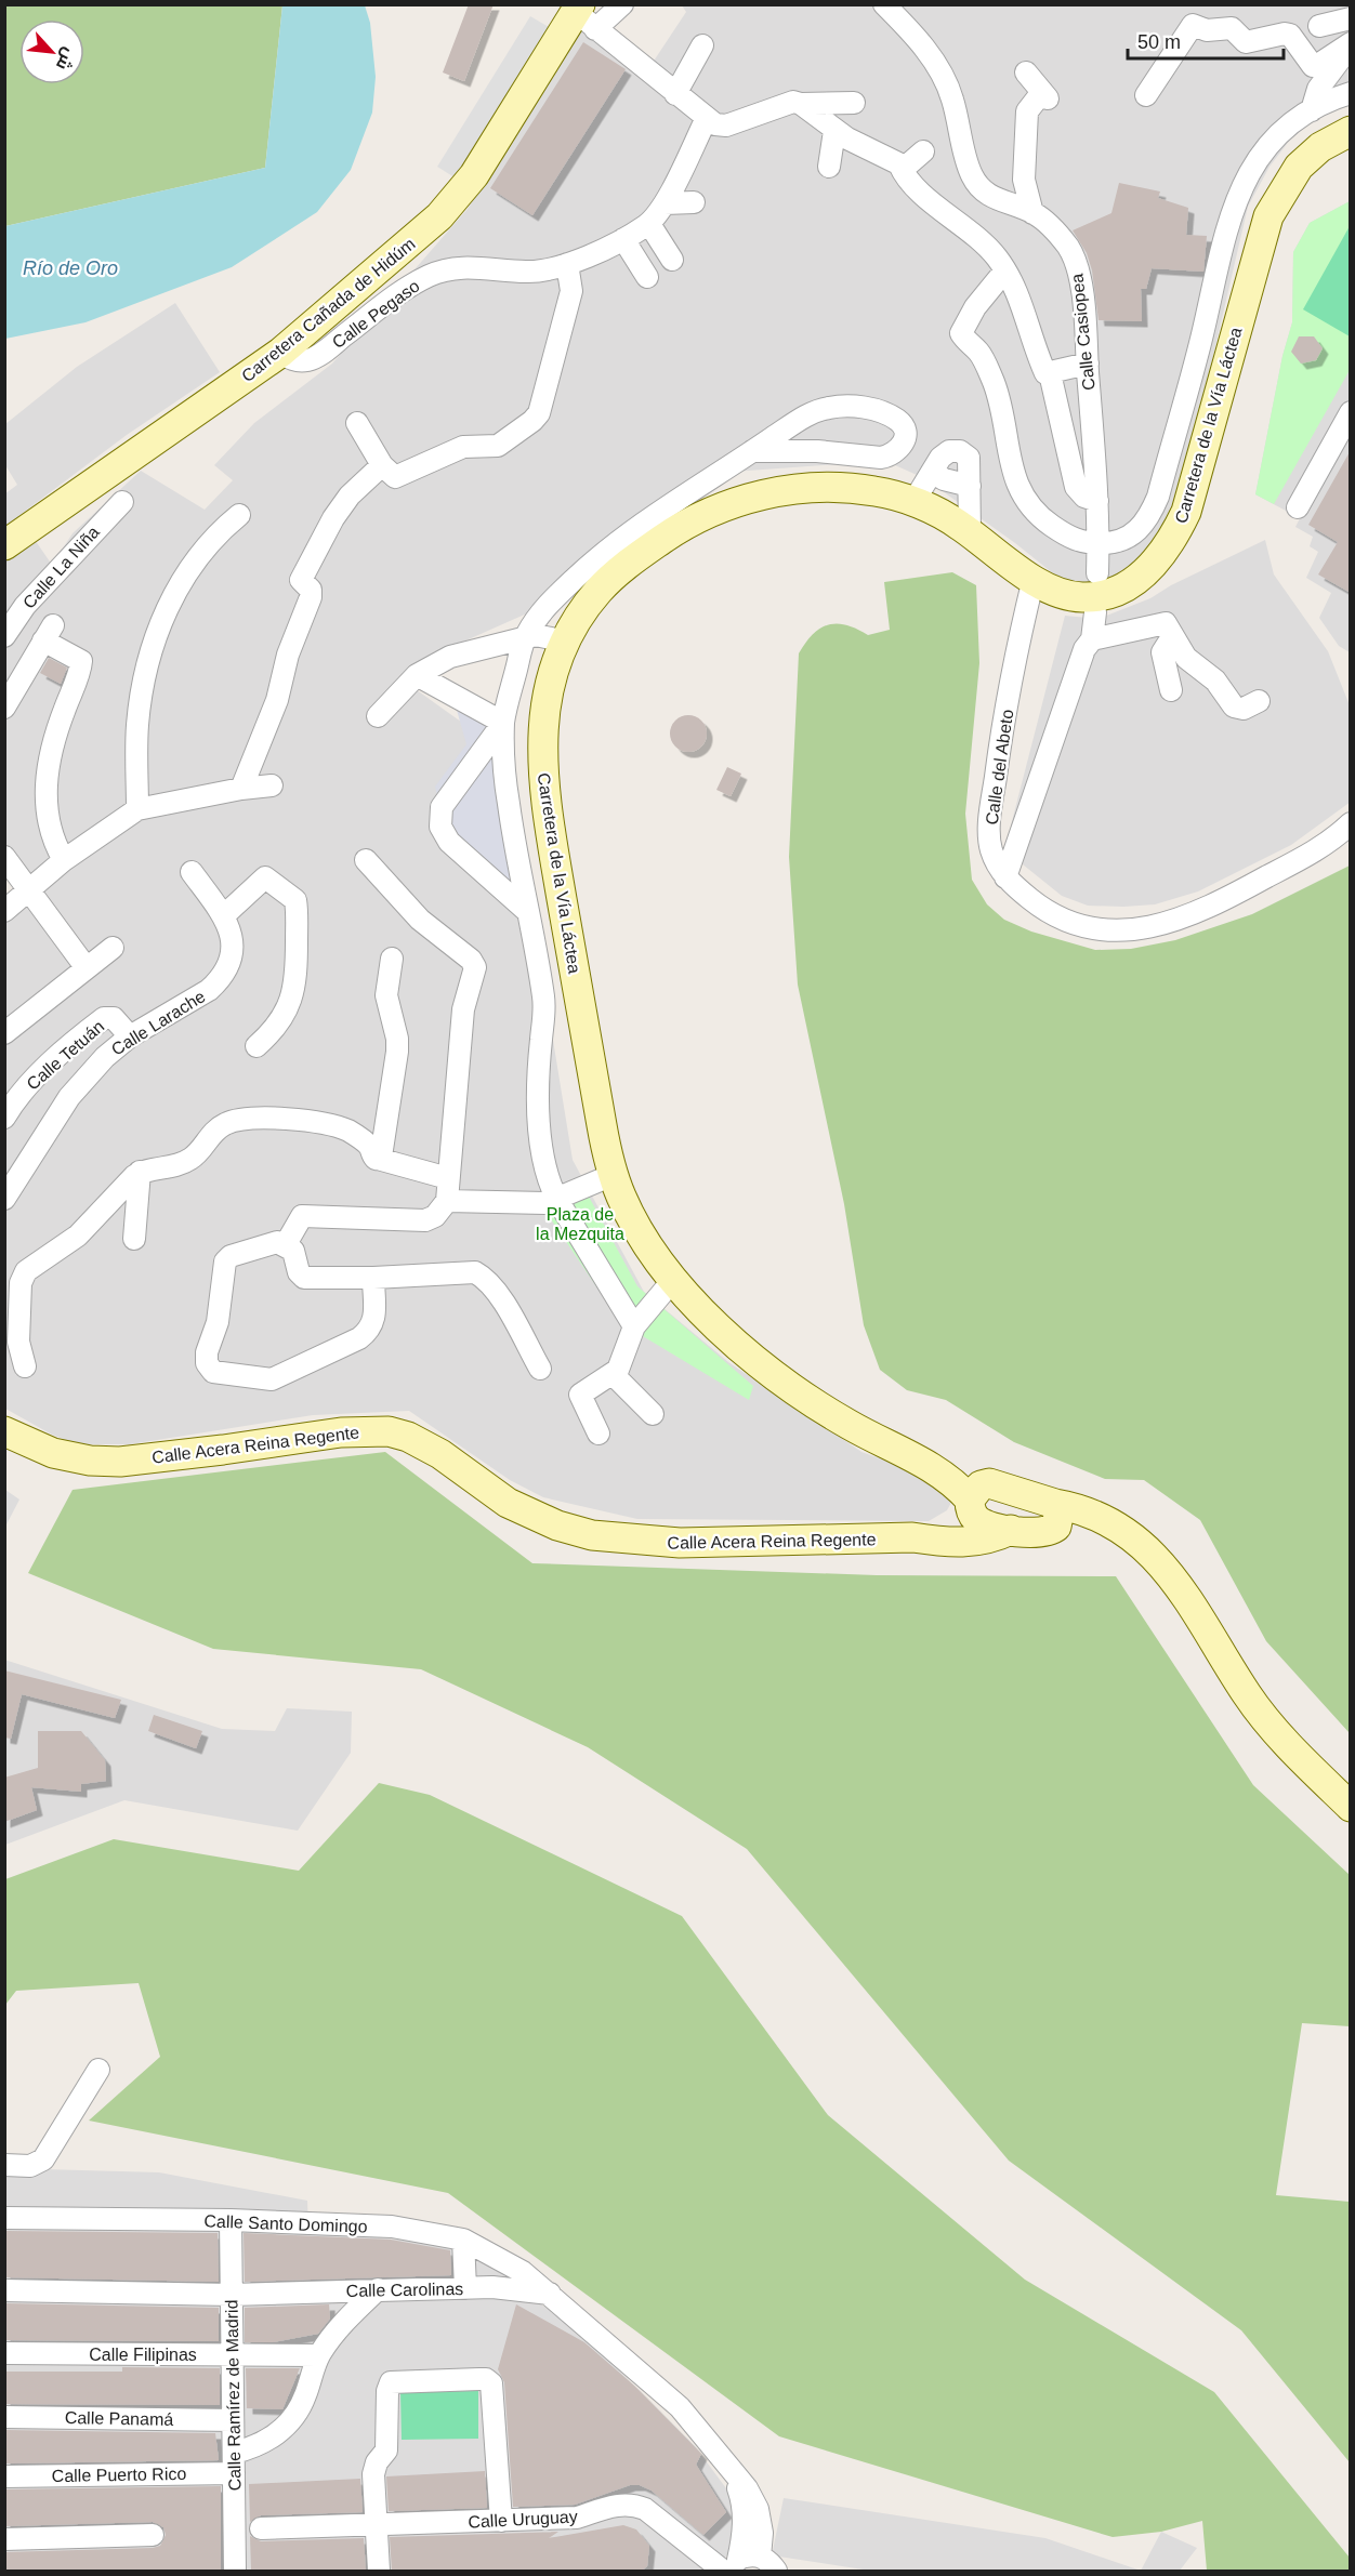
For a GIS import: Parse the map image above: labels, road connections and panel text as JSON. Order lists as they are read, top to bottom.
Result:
{
  "streets": {
    "street": [
      "Carretera Cañada de Hidúm",
      "Calle Pegaso",
      "Calle Casiopea",
      "Carretera de la Vía Láctea",
      "Calle La Niña",
      "Calle del Abeto",
      "Calle Larache",
      "Calle Tetuán",
      "Calle Acera Reina Regente",
      "Calle Santo Domingo",
      "Calle Carolinas",
      "Calle Filipinas",
      "Calle Ramírez de Madrid",
      "Calle Panamá",
      "Calle Puerto Rico",
      "Calle Uruguay"
    ]
  },
  "crossings": [
    ["Carretera Cañada de Hidúm", "Calle Pegaso"],
    ["Carretera de la Vía Láctea", "Calle del Abeto"],
    ["Carretera de la Vía Láctea", "Calle Acera Reina Regente"],
    ["Calle Larache", "Calle Tetuán"],
    ["Calle Santo Domingo", "Calle Carolinas"],
    ["Calle Santo Domingo", "Calle Ramírez de Madrid"],
    ["Calle Carolinas", "Calle Ramírez de Madrid"],
    ["Calle Filipinas", "Calle Ramírez de Madrid"],
    ["Calle Ramírez de Madrid", "Calle Panamá"],
    ["Calle Ramírez de Madrid", "Calle Puerto Rico"]
  ],
  "water": ["Río de Oro"],
  "parks": ["Plaza de la Mezquita"],
  "scale_bar": "50 m",
  "north": "bottom right"
}
